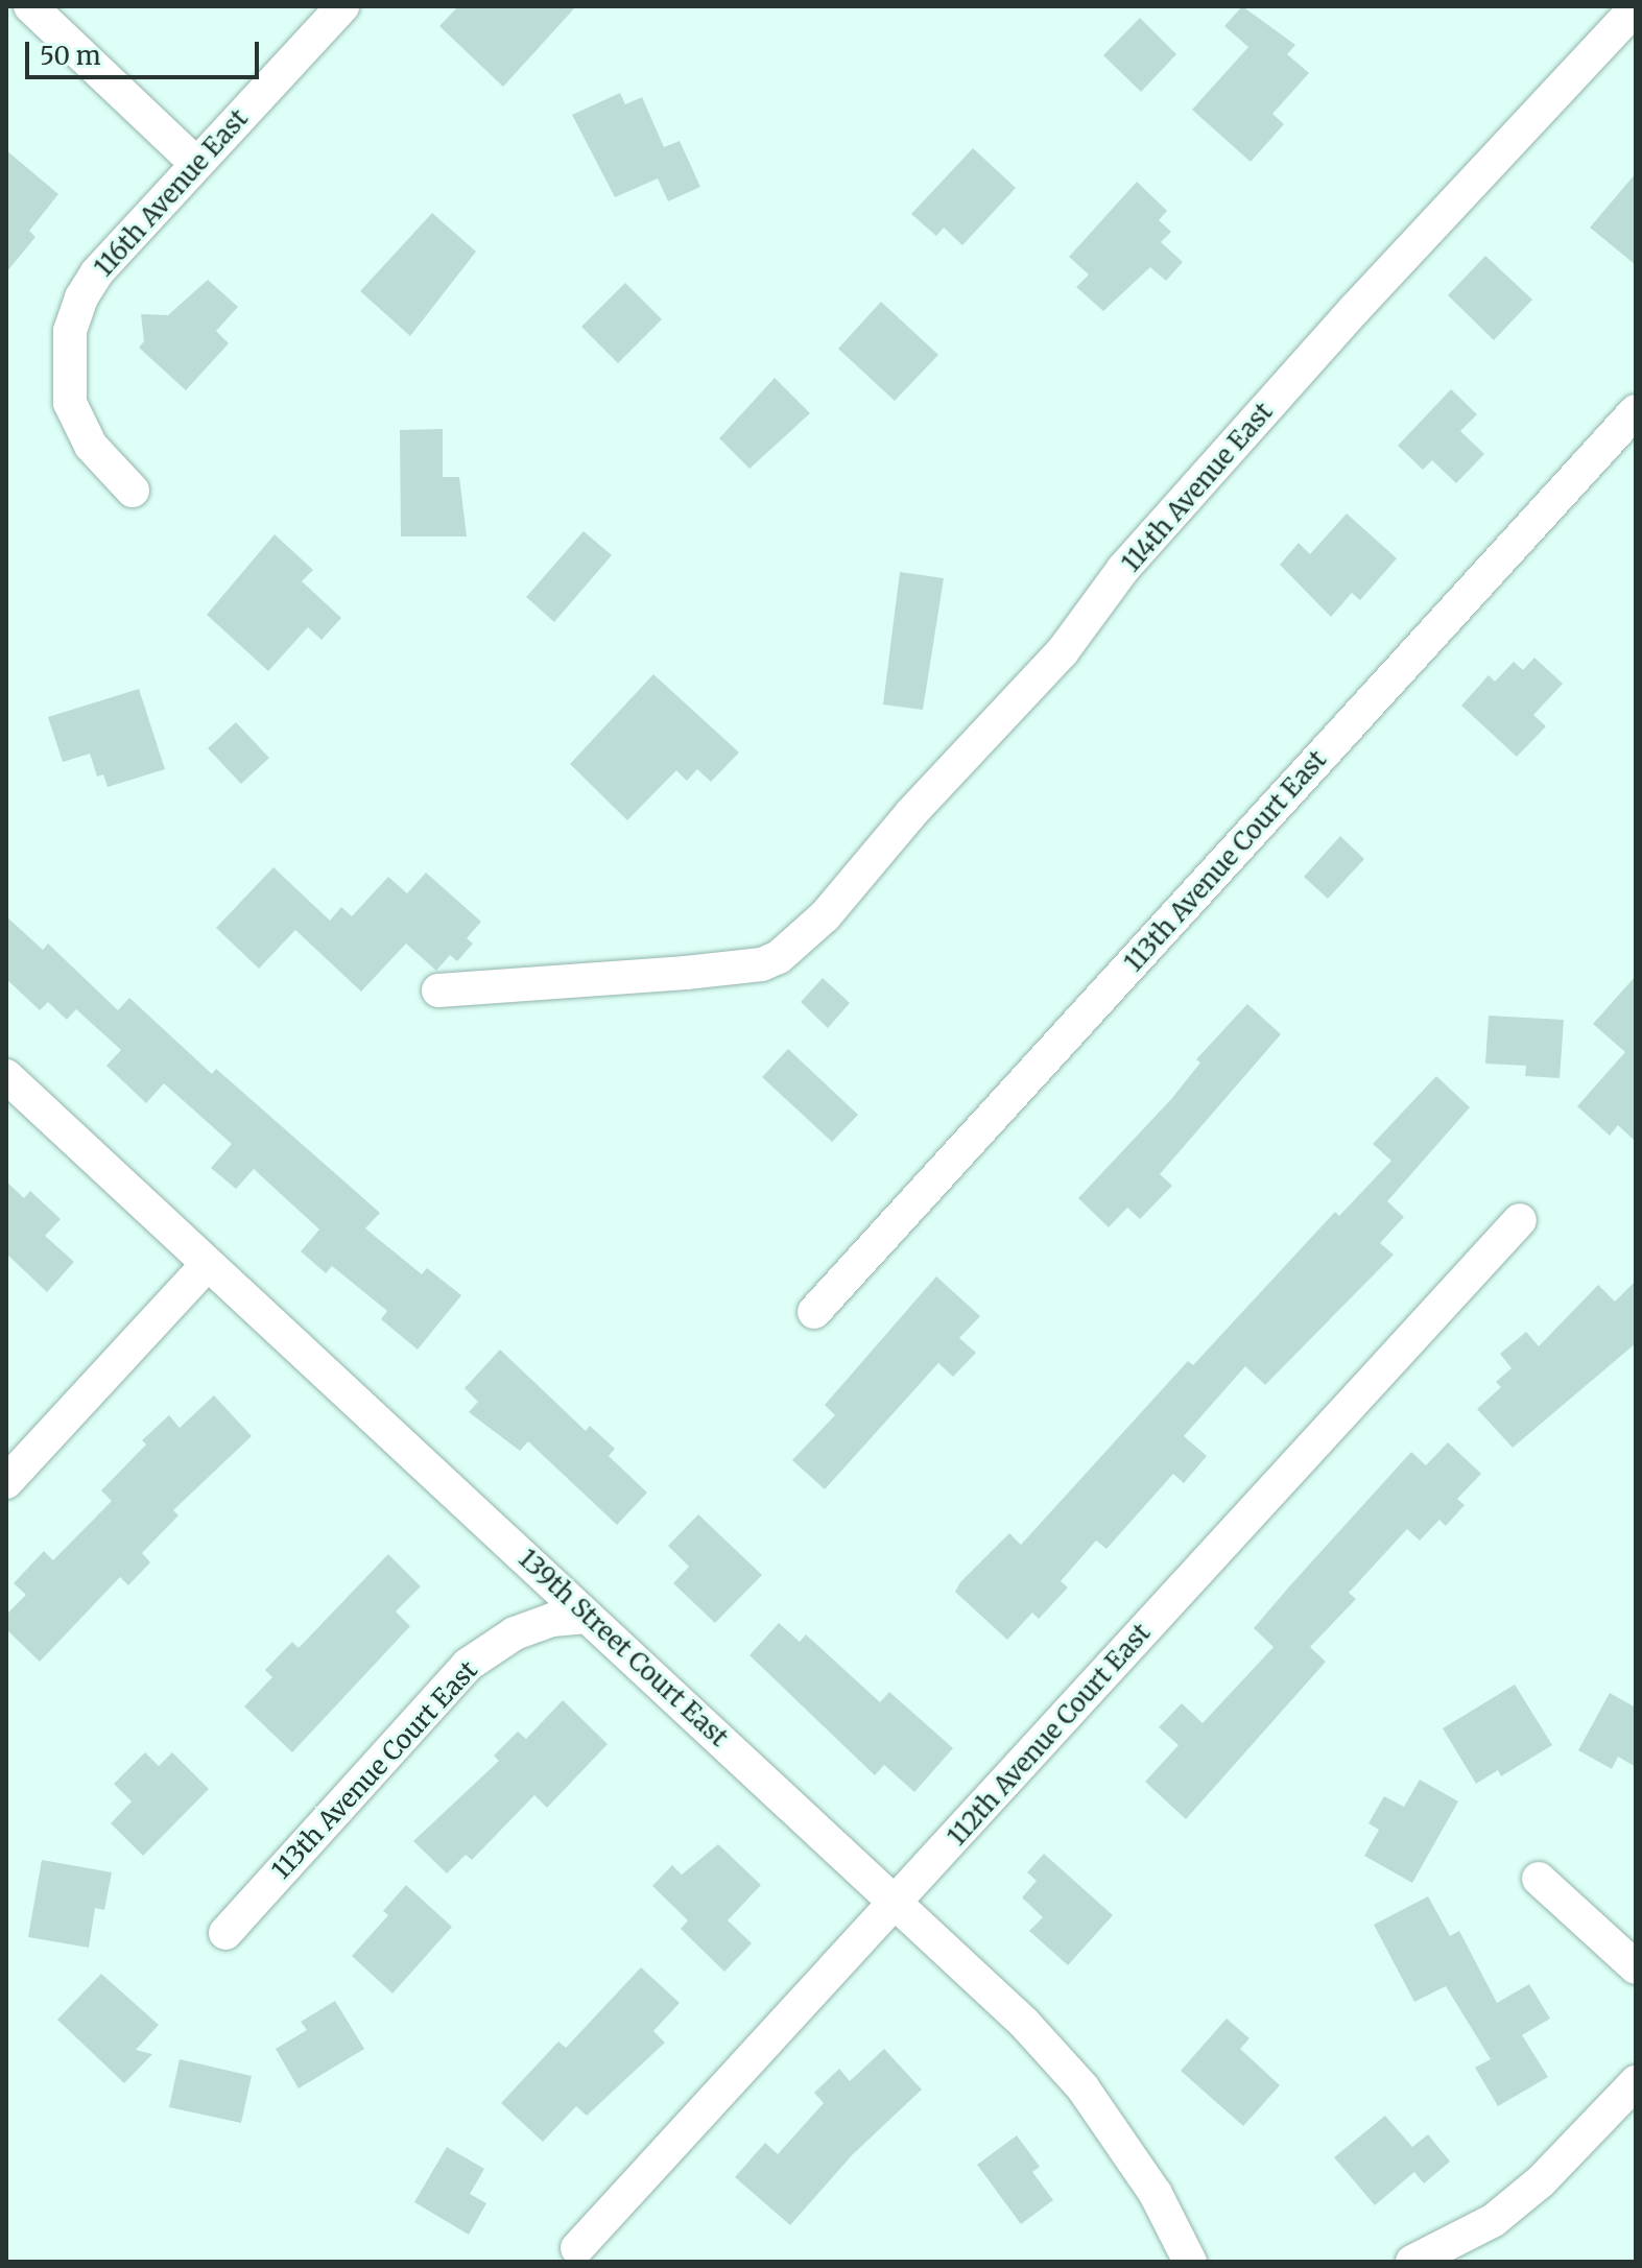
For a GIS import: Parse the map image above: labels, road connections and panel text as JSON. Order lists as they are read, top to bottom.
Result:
{
  "streets": {
    "street": [
      "116th Avenue East",
      "114th Avenue East",
      "113th Avenue Court East",
      "139th Street Court East",
      "112th Avenue Court East"
    ]
  },
  "crossings": [
    ["113th Avenue Court East", "139th Street Court East"],
    ["139th Street Court East", "112th Avenue Court East"]
  ],
  "scale_bar": "50 m"
}
